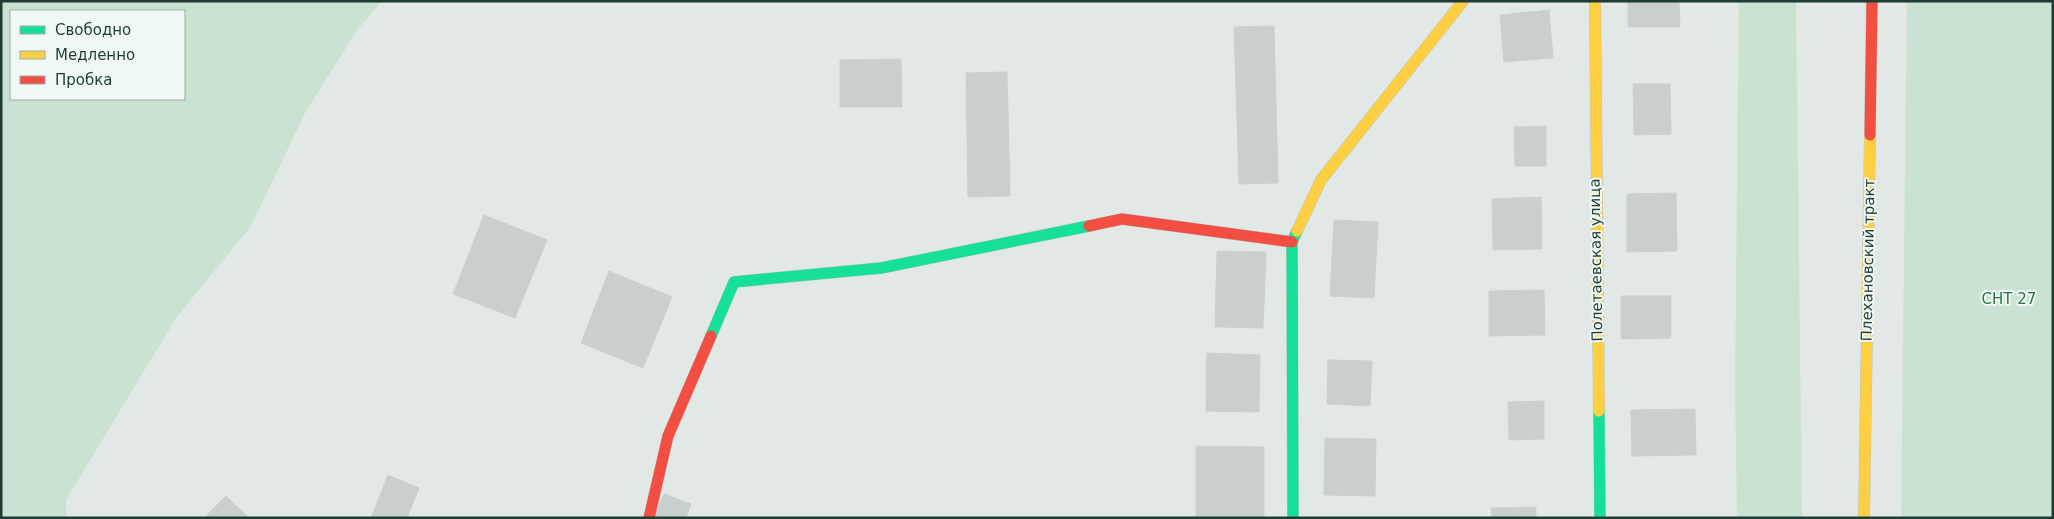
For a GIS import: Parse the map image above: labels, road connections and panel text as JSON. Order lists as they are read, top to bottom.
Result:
{
  "streets": {
    "street": ["Полетаевская улица", "Плехановский тракт"]
  },
  "parks": ["СНТ 27"],
  "legend": ["Свободно", "Медленно", "Пробка"]
}
